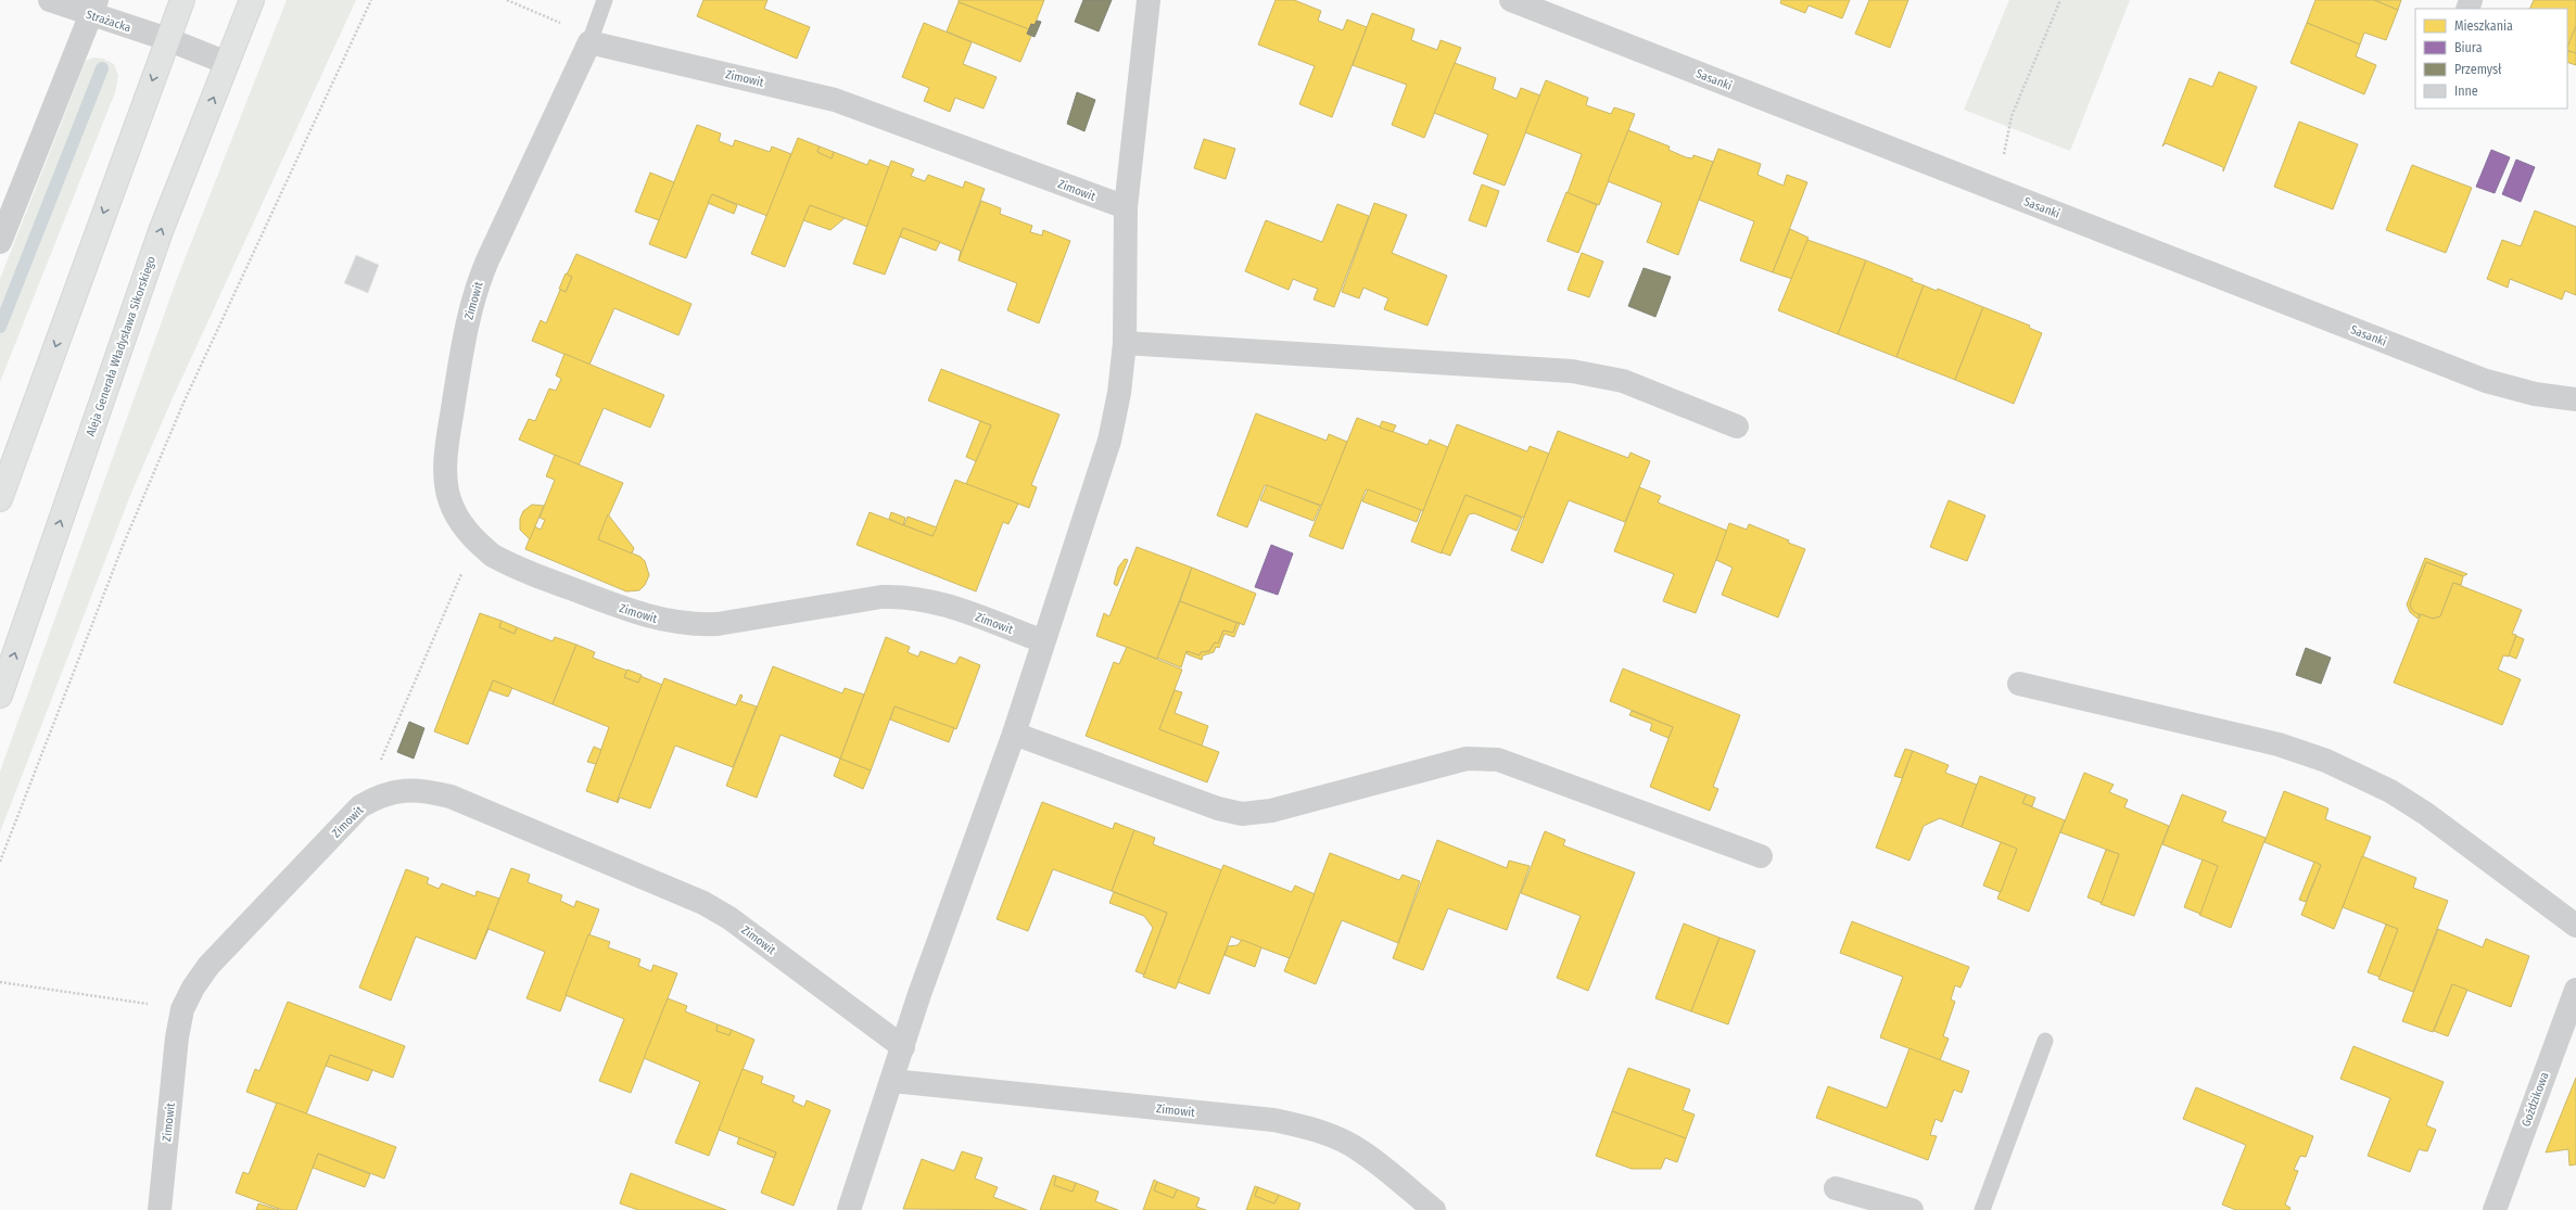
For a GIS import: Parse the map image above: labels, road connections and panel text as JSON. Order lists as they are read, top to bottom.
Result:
{
  "streets": {
    "main road": ["Aleja Generała Władysława Sikorskiego"],
    "street": [
      "Strażacka",
      "Zimowit",
      "Sasanki",
      "Goździkowa"
    ]
  },
  "crossings": [
    ["Strażacka", "Aleja Generała Władysława Sikorskiego"]
  ],
  "legend": [
    "Mieszkania",
    "Biura",
    "Przemysł",
    "Inne"
  ]
}
